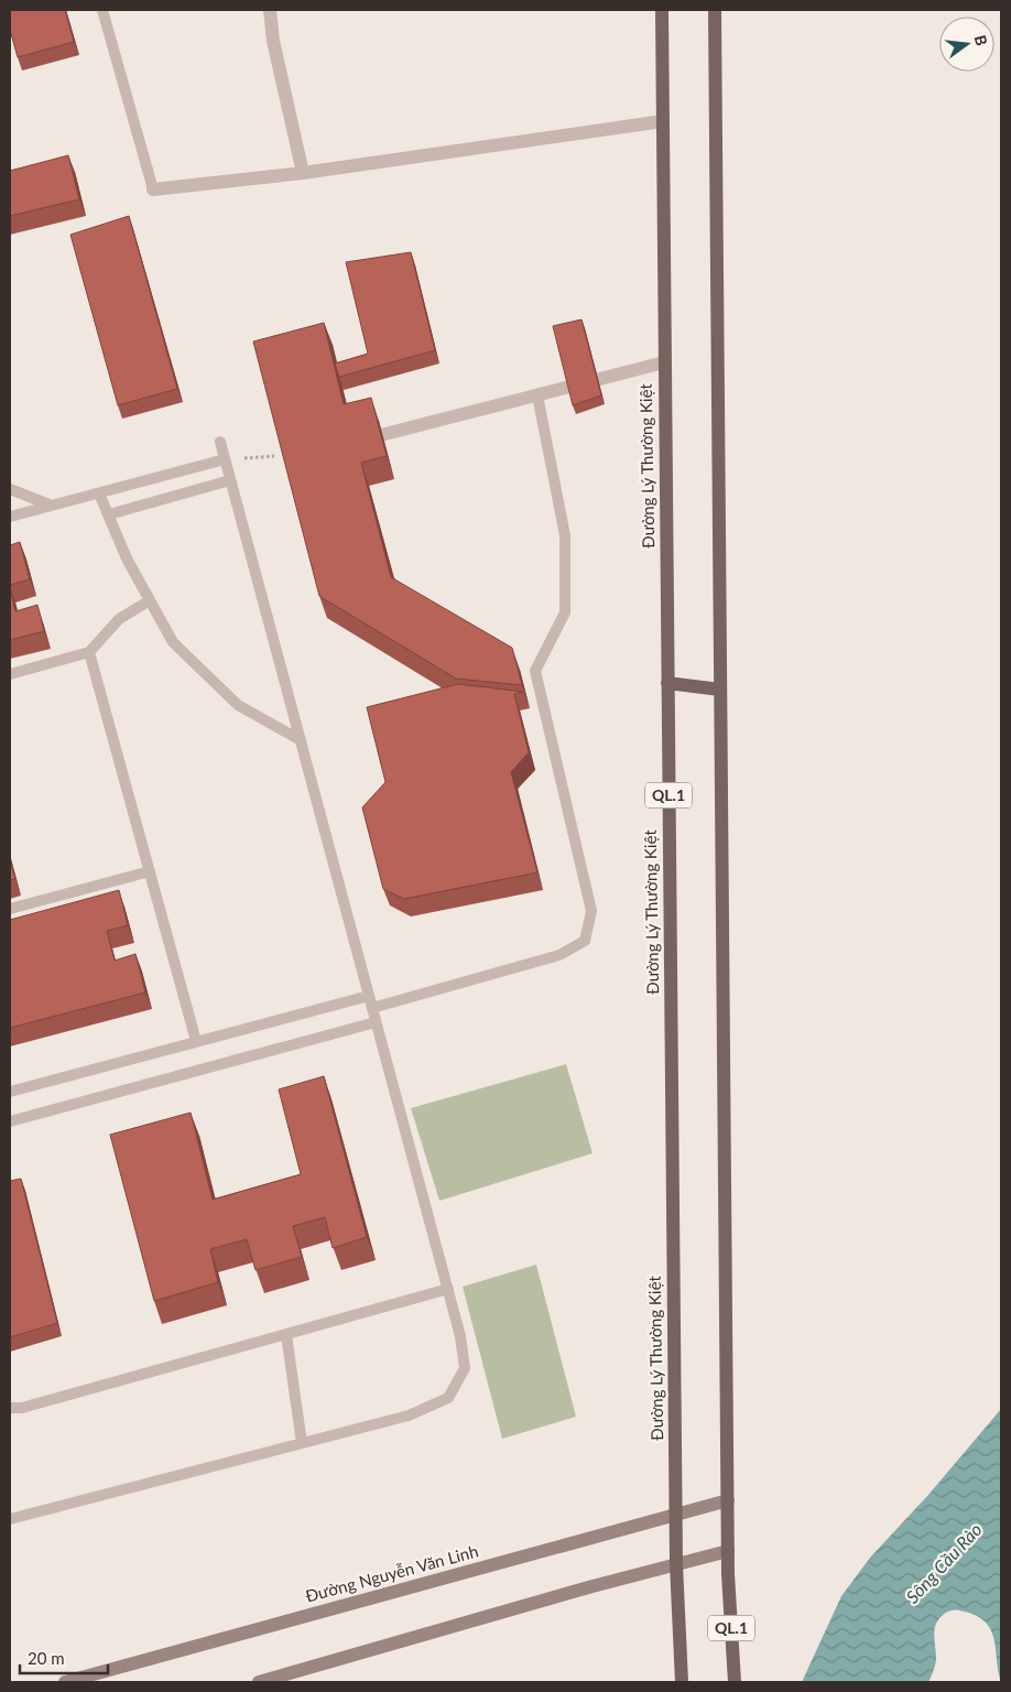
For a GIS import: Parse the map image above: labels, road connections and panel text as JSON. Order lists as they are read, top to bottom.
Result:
{
  "streets": {
    "main road": ["Đường Lý Thường Kiệt", "QL.1"],
    "street": ["Đường Nguyễn Văn Linh"]
  },
  "crossings": [
    ["Đường Lý Thường Kiệt", "Đường Nguyễn Văn Linh"],
    ["QL.1", "Đường Nguyễn Văn Linh"]
  ],
  "water": ["Sông Cầu Rào"],
  "scale_bar": "20 m",
  "north": "right"
}
